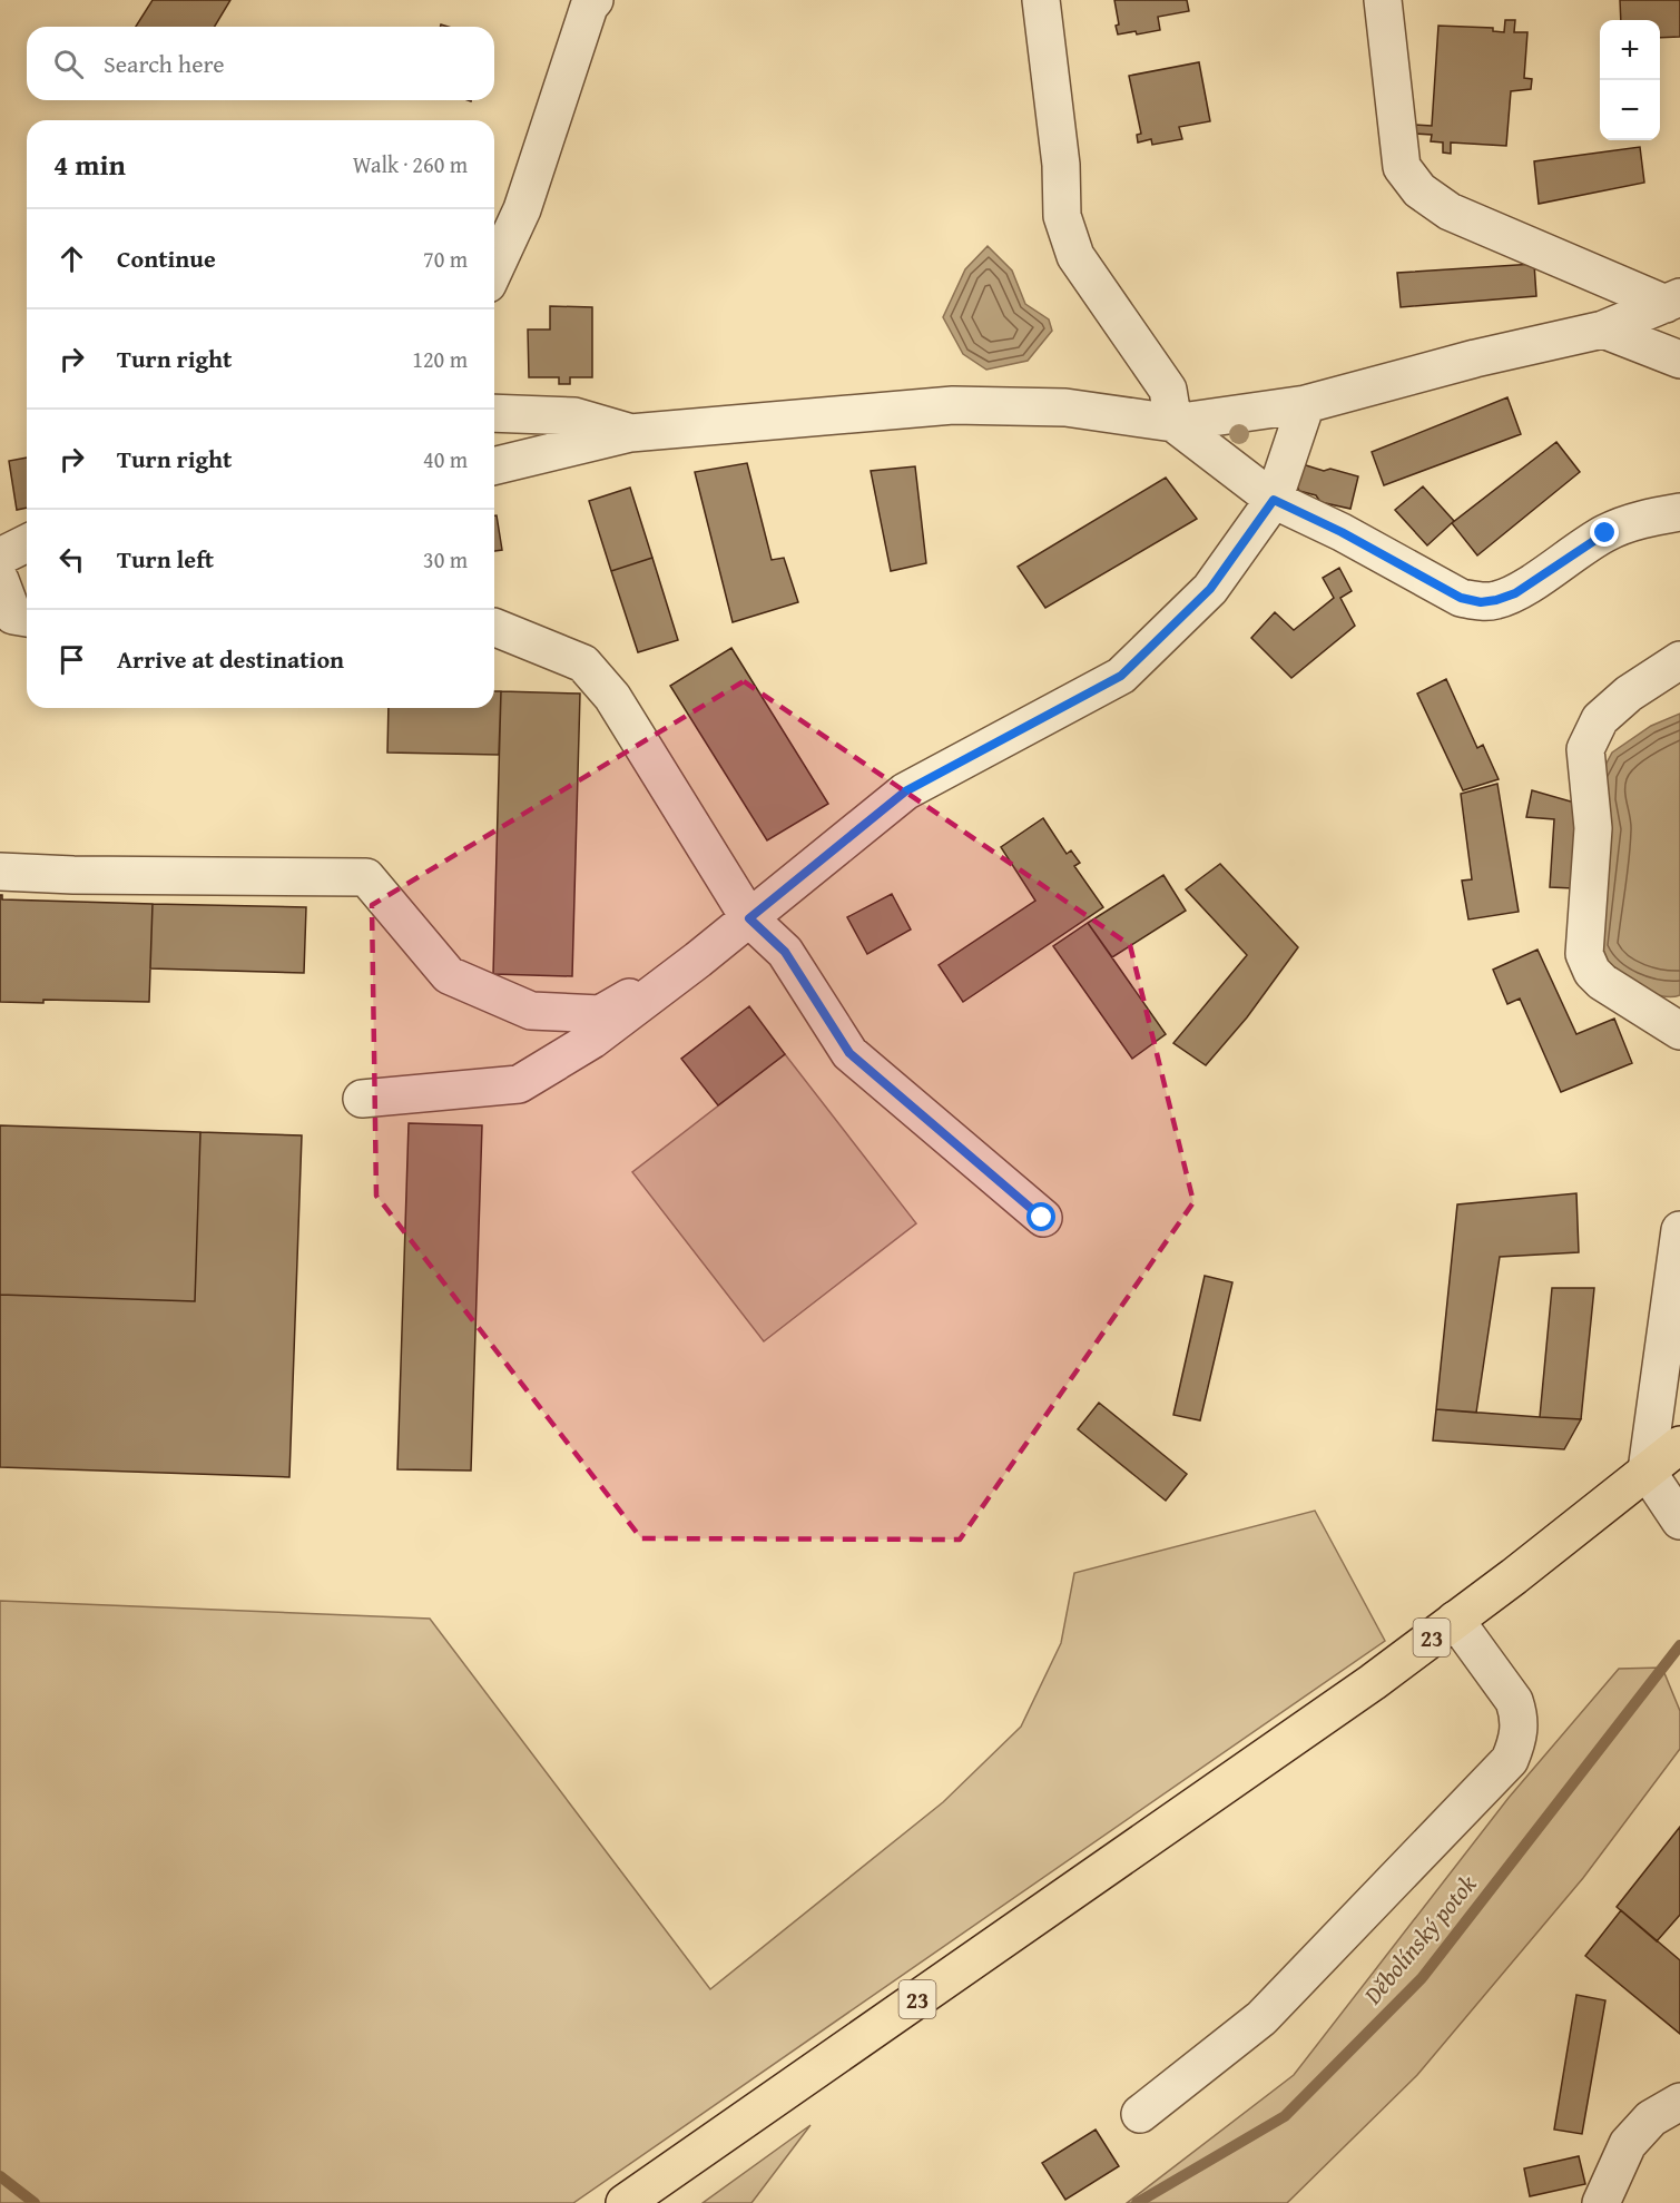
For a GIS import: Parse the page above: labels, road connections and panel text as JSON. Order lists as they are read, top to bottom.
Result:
{
  "streets": {
    "main road": ["23"]
  },
  "water": ["Děbolínský potok"],
  "page": {
    "map_buttons": ["+", "−"],
    "search": "Search here",
    "heading": ["4 min", "Walk · 260 m"],
    "list": [
      ["Continue", "70 m"],
      ["Turn right", "120 m"],
      ["Turn right", "40 m"],
      ["Turn left", "30 m"],
      "Arrive at destination"
    ]
  }
}
